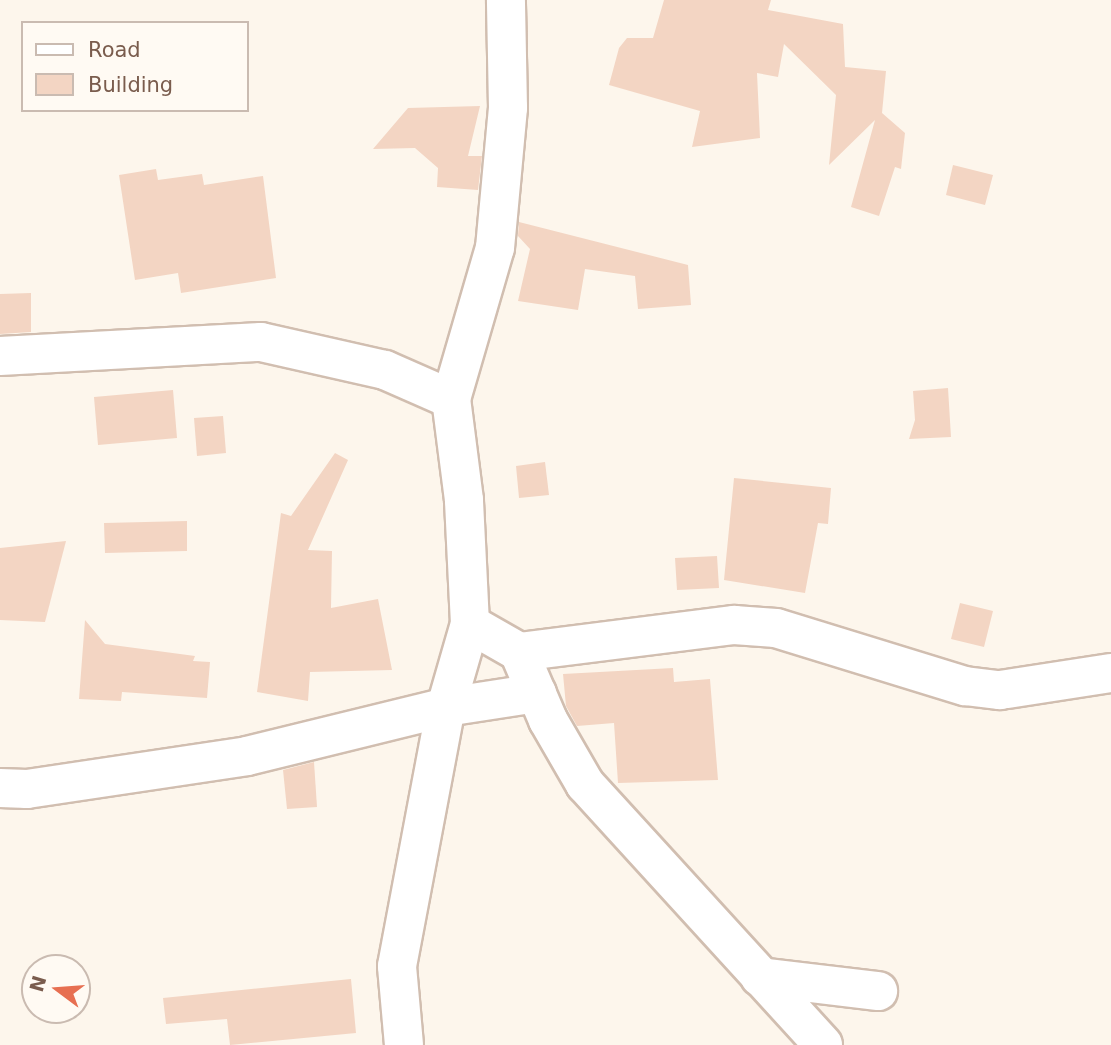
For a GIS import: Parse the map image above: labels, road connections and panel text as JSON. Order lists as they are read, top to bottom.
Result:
{
  "legend": ["Road", "Building"],
  "north": "left"
}
